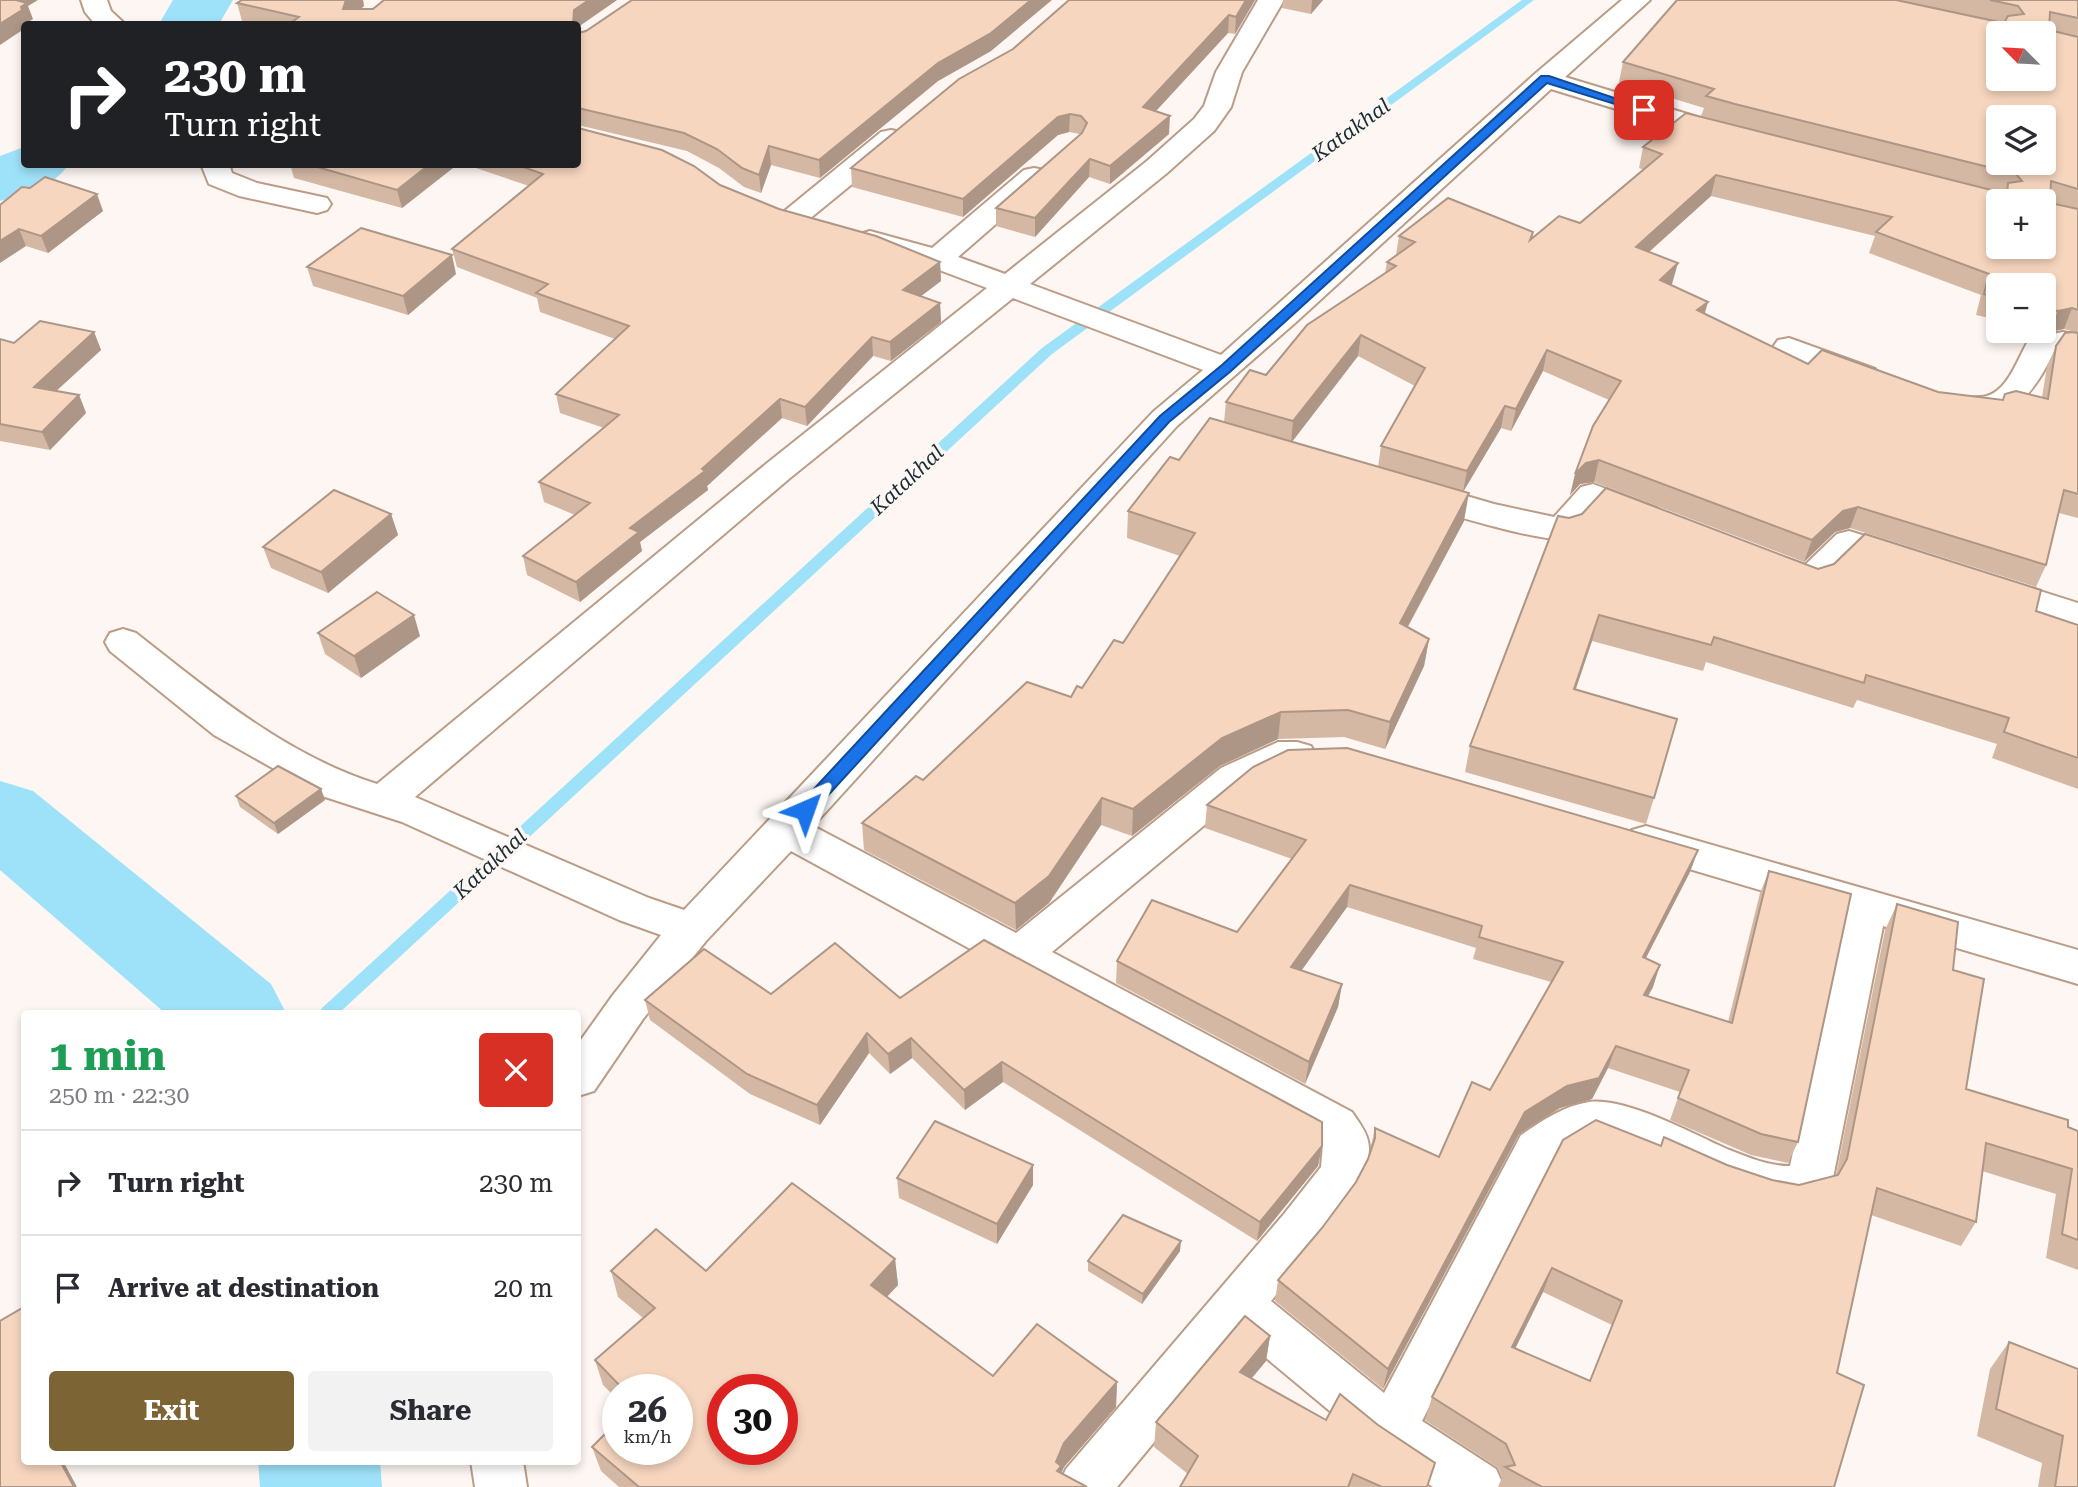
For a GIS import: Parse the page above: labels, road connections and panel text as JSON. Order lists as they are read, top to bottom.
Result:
{
  "water": ["Katakhal"],
  "north": "top left",
  "page": {
    "map_buttons": ["+", "−"],
    "turn": ["230 m", "Turn right"],
    "heading": ["1 min", "250 m · 22:30"],
    "list": [
      {
        "name": "Turn right",
        "value": "230 m"
      },
      {
        "name": "Arrive at destination",
        "value": "20 m"
      }
    ],
    "buttons": ["Exit", "Share"],
    "speed": "26 km/h",
    "limit": "30"
  }
}
